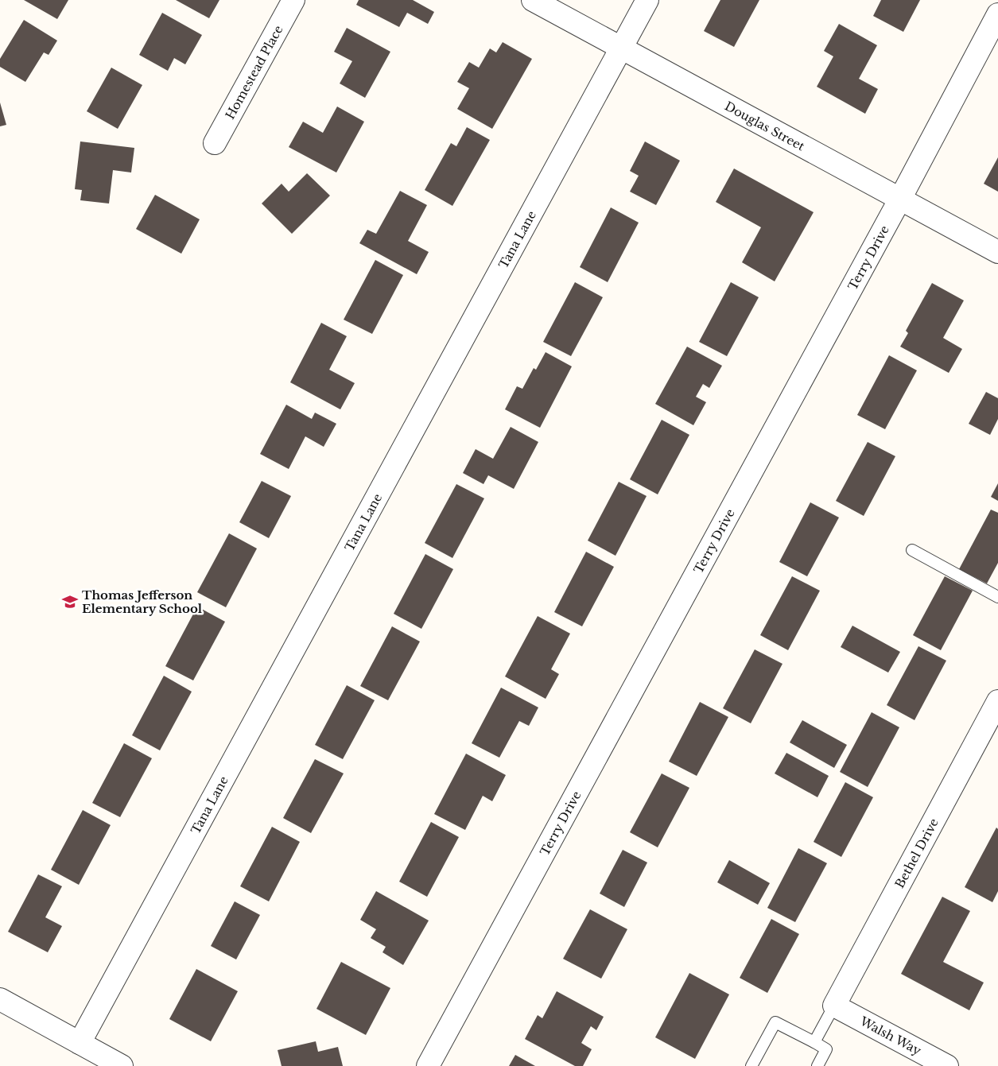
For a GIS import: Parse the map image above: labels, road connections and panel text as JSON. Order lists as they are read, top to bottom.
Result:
{
  "streets": {
    "street": [
      "Homestead Place",
      "Douglas Street",
      "Tana Lane",
      "Terry Drive",
      "Bethel Drive",
      "Walsh Way"
    ]
  },
  "crossings": [
    ["Douglas Street", "Tana Lane"],
    ["Douglas Street", "Terry Drive"],
    ["Bethel Drive", "Walsh Way"]
  ],
  "places": {
    "school or university": ["Thomas Jefferson Elementary School"]
  }
}
